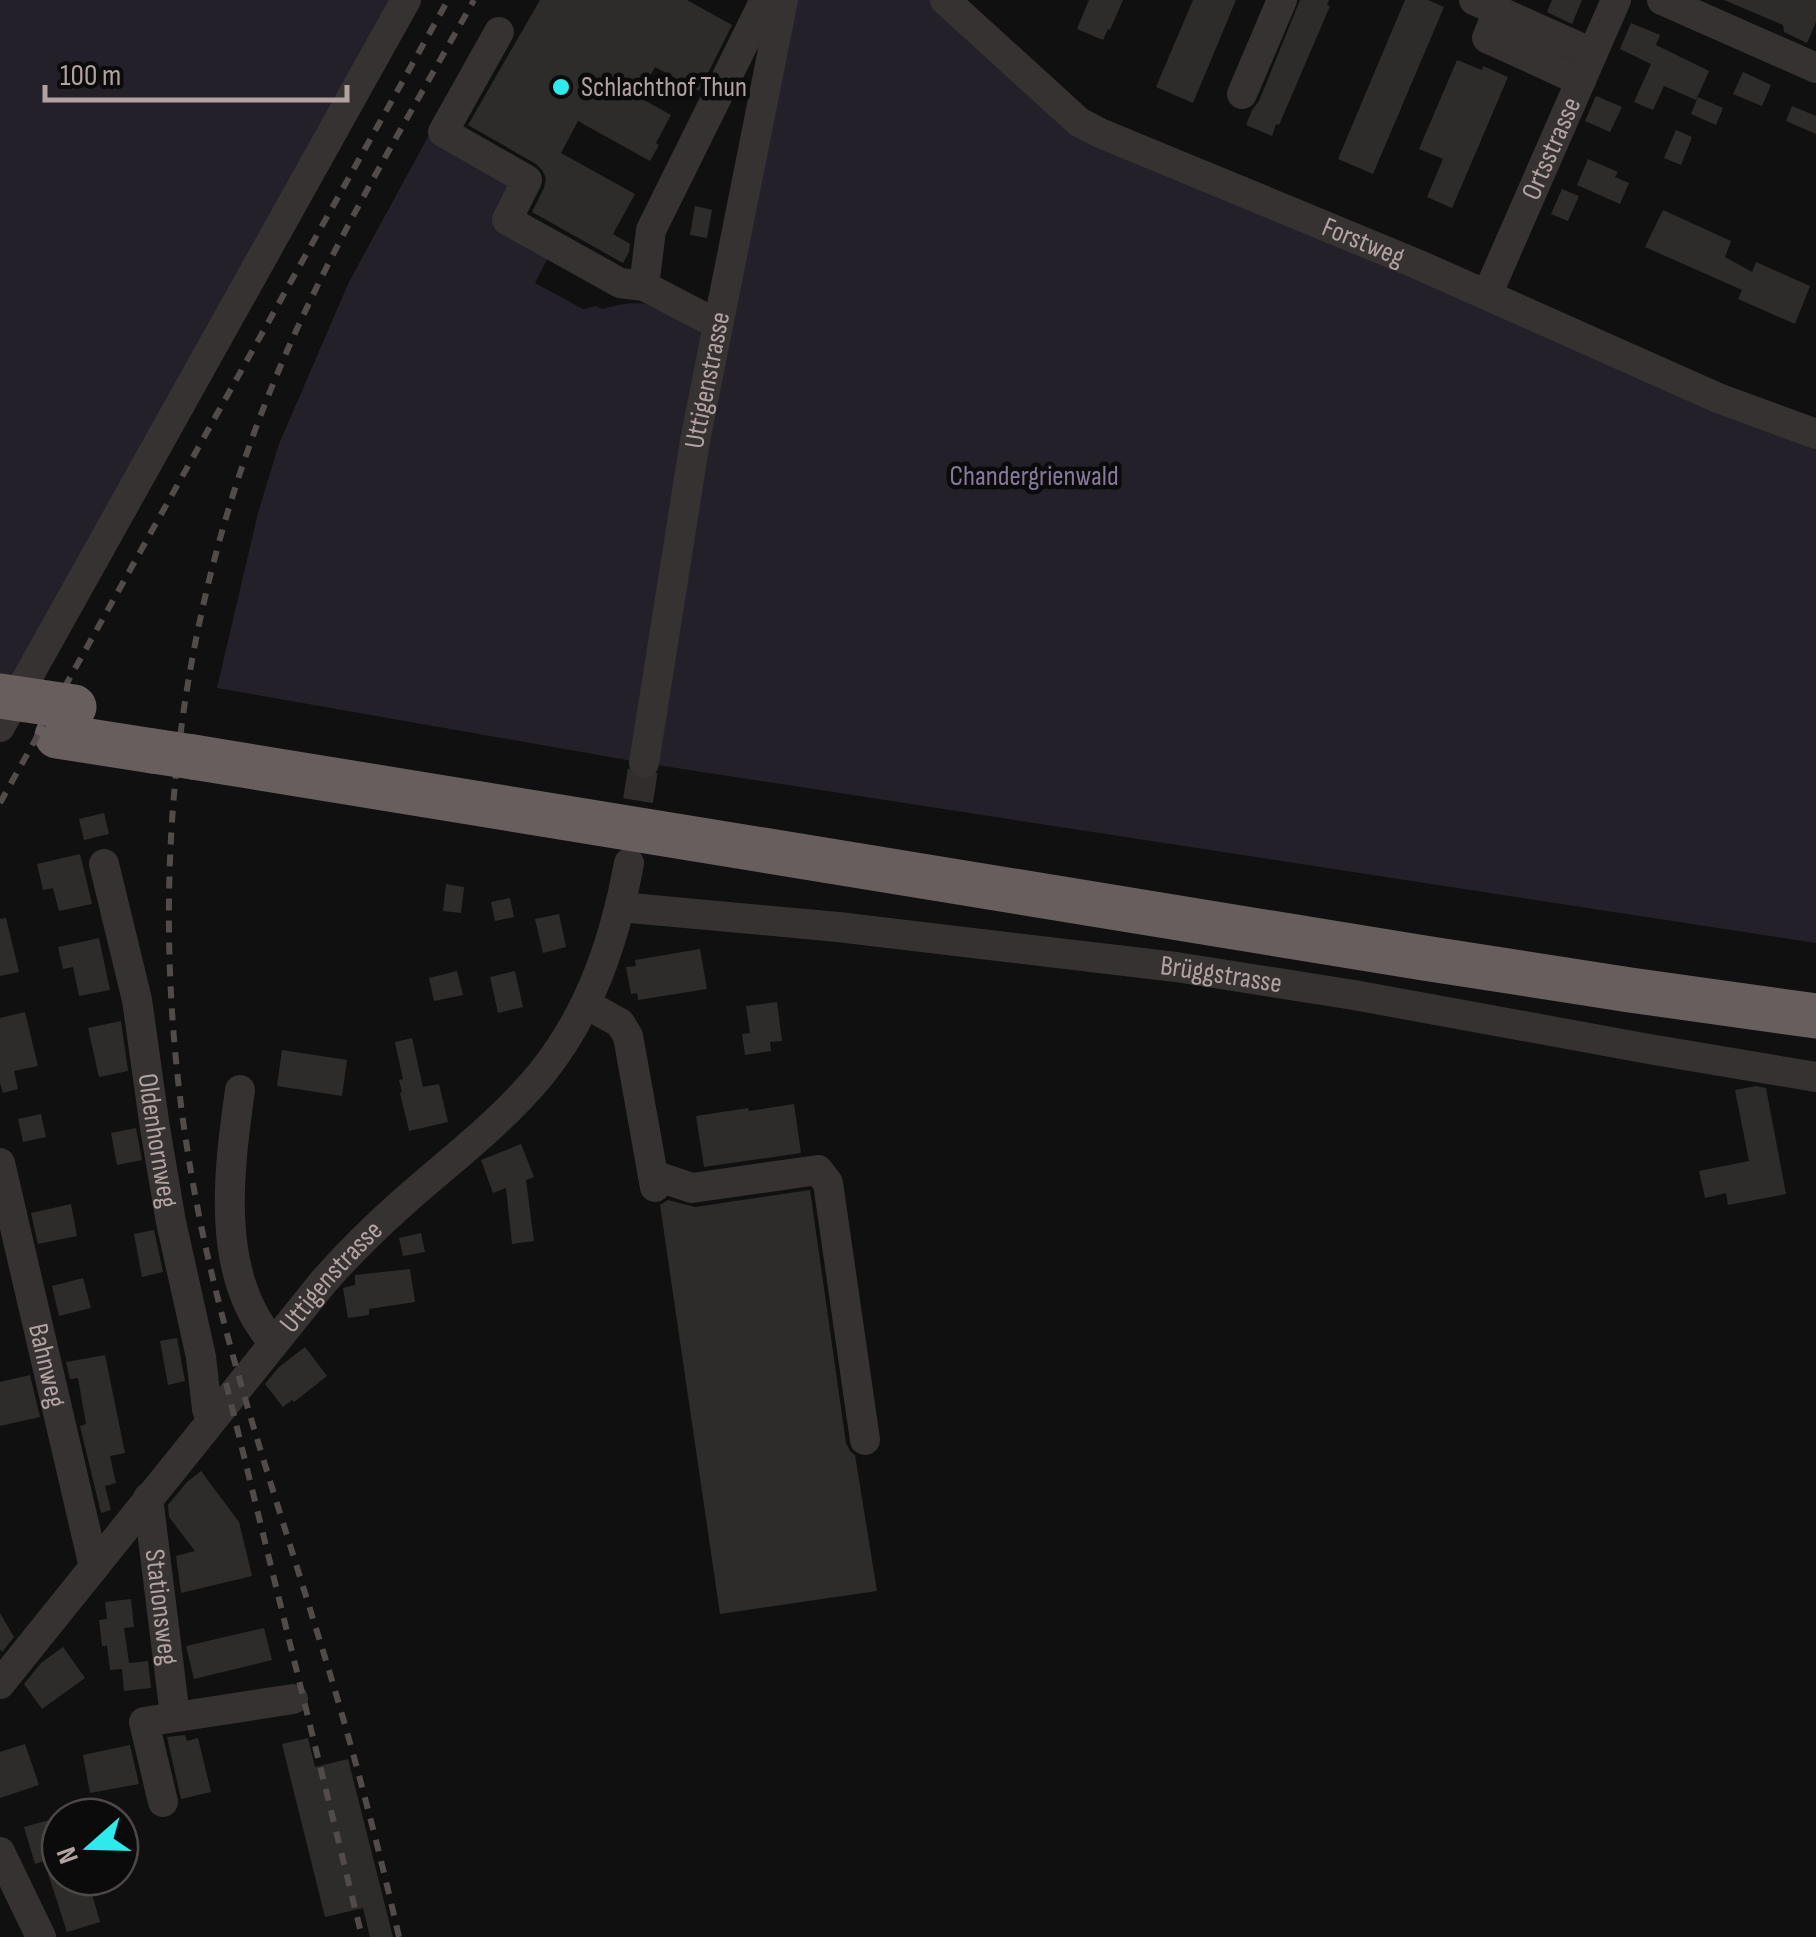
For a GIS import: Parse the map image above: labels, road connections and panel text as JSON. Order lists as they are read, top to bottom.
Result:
{
  "streets": {
    "street": [
      "Ortsstrasse",
      "Forstweg",
      "Uttigenstrasse",
      "Brüggstrasse",
      "Oldenhornweg",
      "Bahnweg",
      "Stationsweg"
    ]
  },
  "crossings": [
    ["Ortsstrasse", "Forstweg"],
    ["Uttigenstrasse", "Brüggstrasse"],
    ["Uttigenstrasse", "Oldenhornweg"],
    ["Uttigenstrasse", "Bahnweg"],
    ["Uttigenstrasse", "Stationsweg"]
  ],
  "parks": ["Chandergrienwald"],
  "places": ["Schlachthof Thun"],
  "scale_bar": "100 m",
  "north": "left"
}
